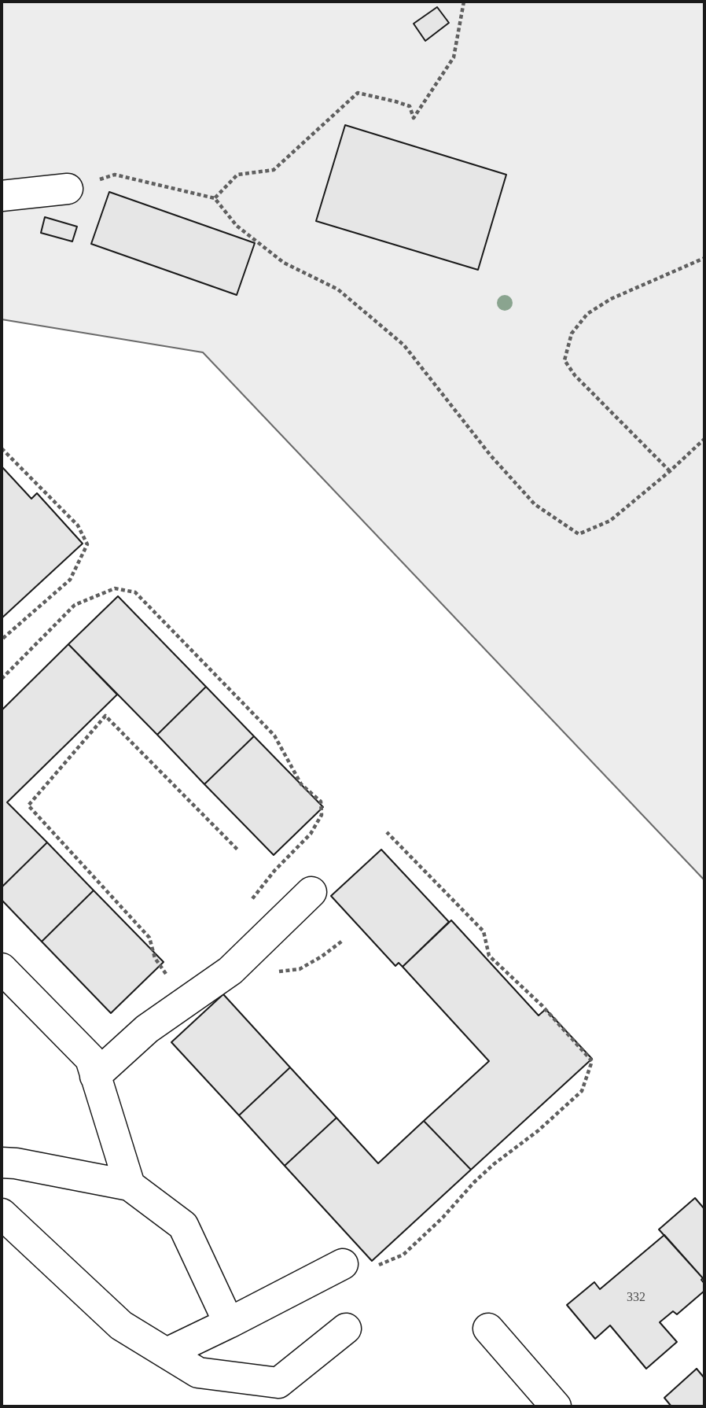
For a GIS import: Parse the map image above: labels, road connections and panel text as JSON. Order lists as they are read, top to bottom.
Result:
{
  "house_numbers": ["332"]
}
